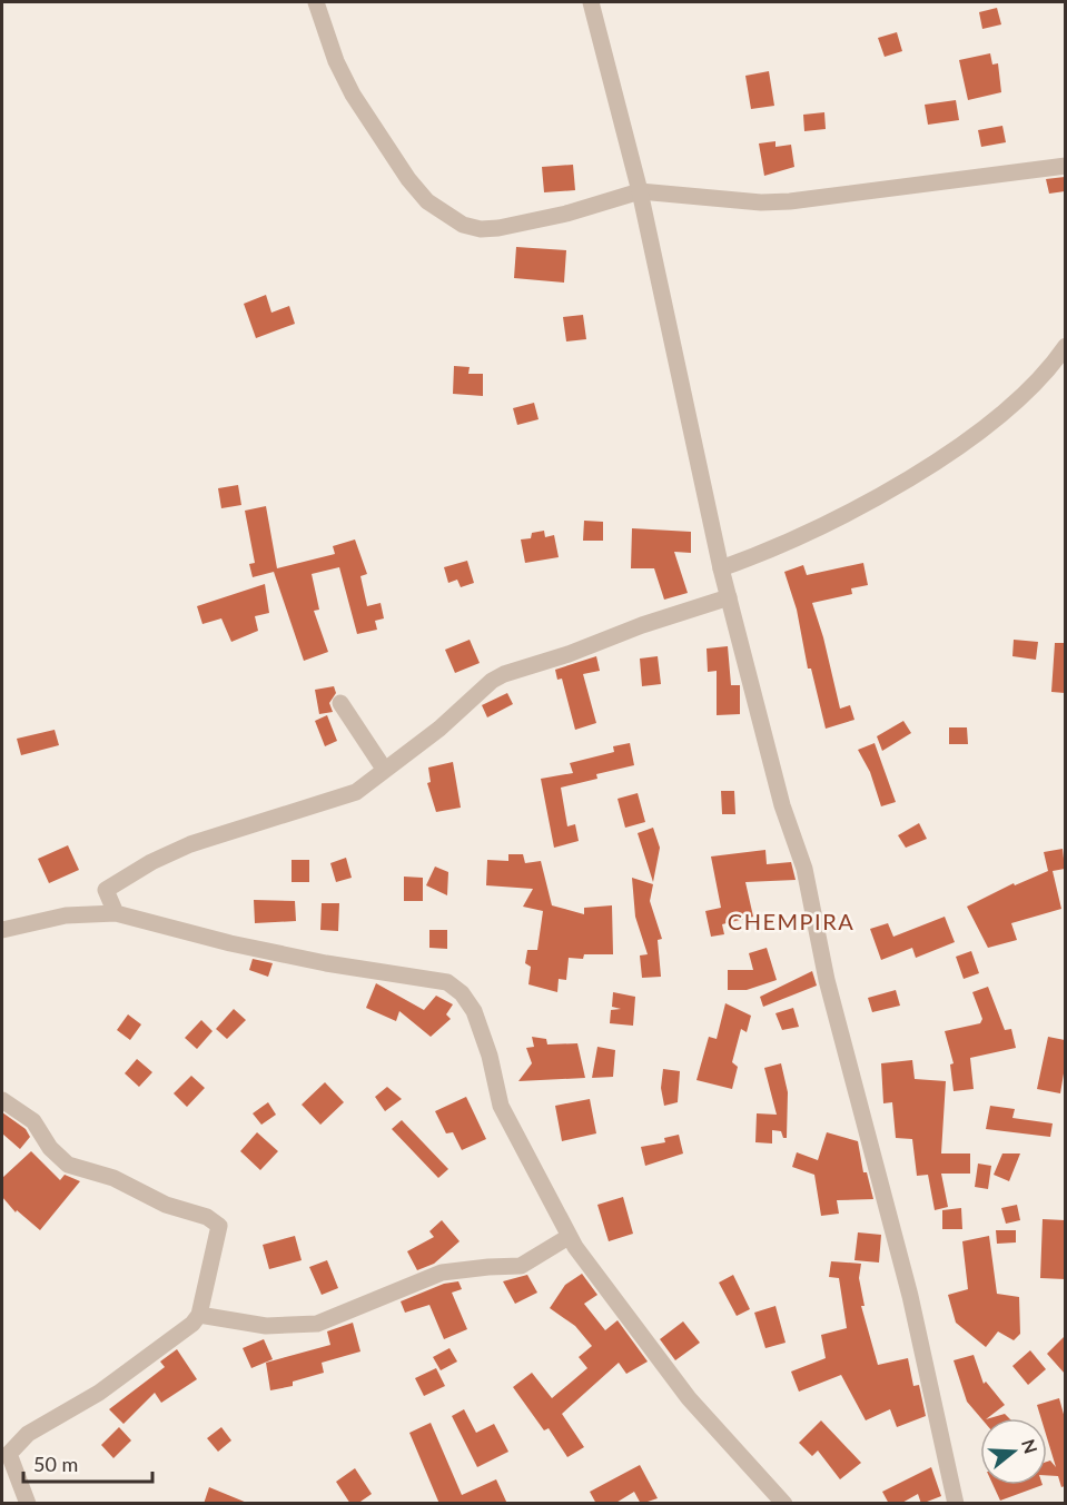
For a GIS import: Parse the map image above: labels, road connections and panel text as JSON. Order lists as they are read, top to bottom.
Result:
{
  "districts": ["CHEMPIRA"],
  "scale_bar": "50 m",
  "north": "right"
}
